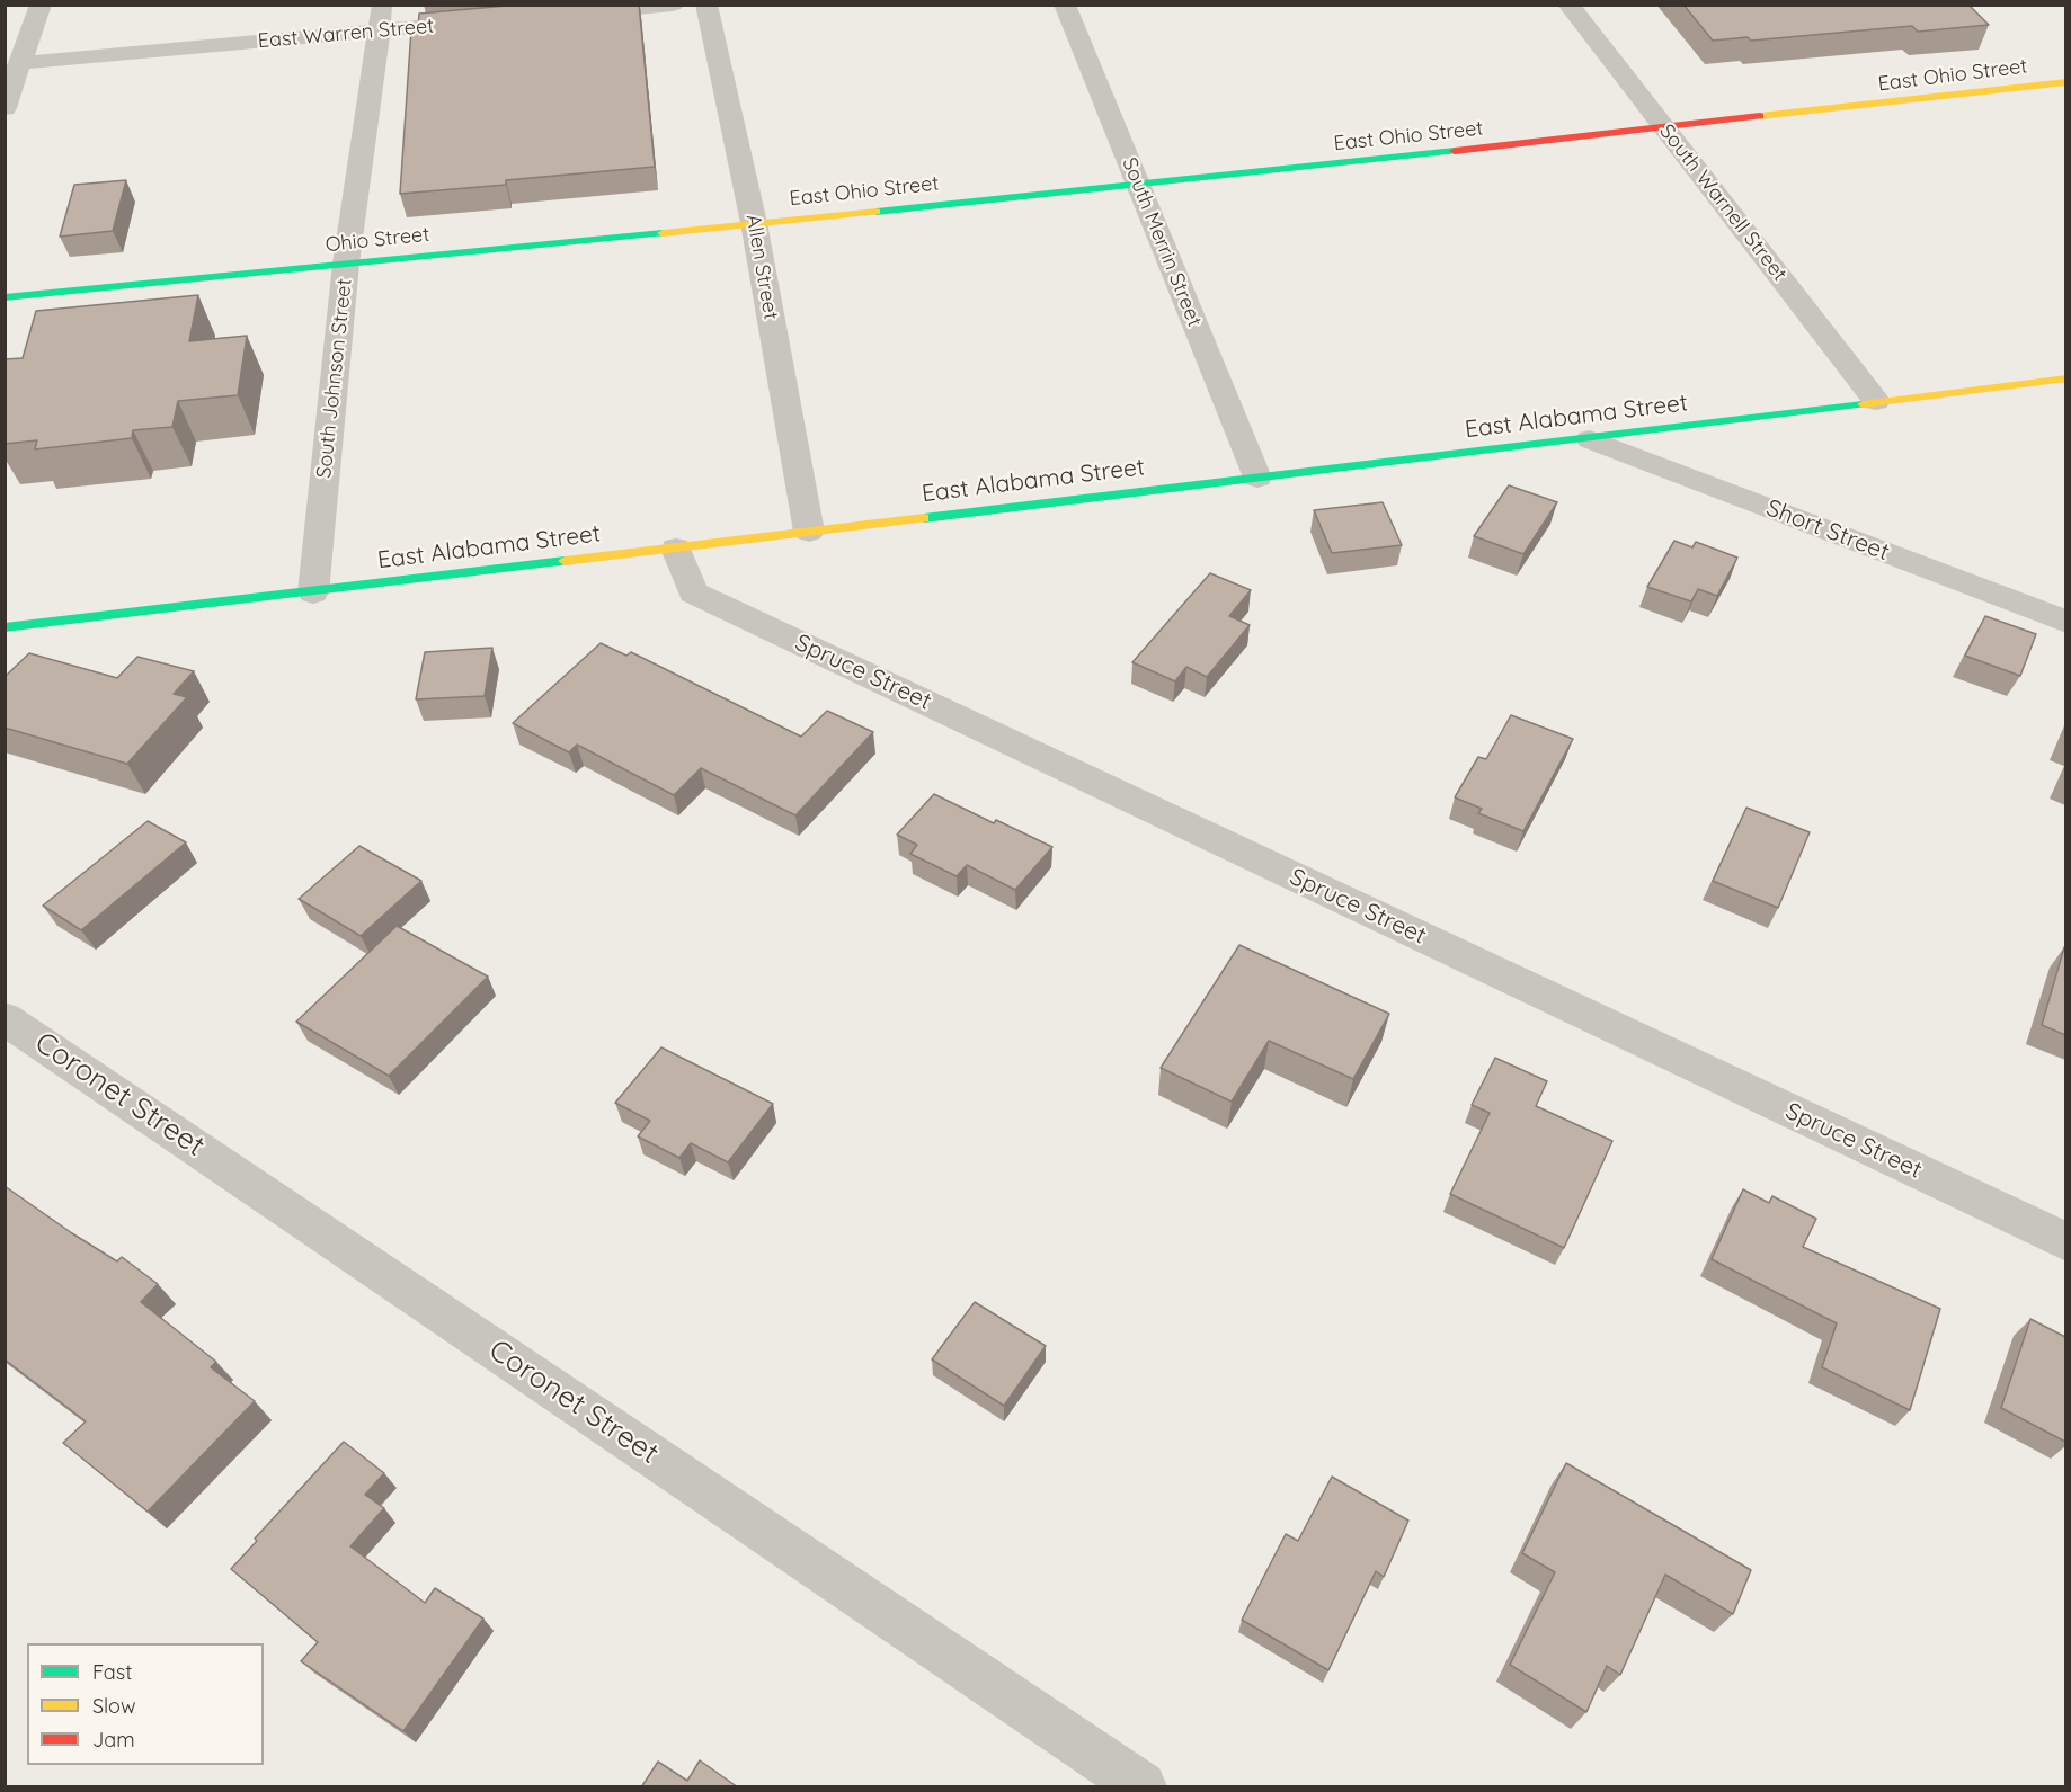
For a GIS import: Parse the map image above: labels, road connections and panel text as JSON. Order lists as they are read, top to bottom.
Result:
{
  "streets": {
    "street": [
      "East Warren Street",
      "East Ohio Street",
      "South Warnell Street",
      "Ohio Street",
      "South Merrin Street",
      "Allen Street",
      "South Johnson Street",
      "East Alabama Street",
      "Short Street",
      "Spruce Street",
      "Coronet Street"
    ]
  },
  "crossings": [
    ["East Warren Street", "South Johnson Street"],
    ["East Ohio Street", "South Warnell Street"],
    ["East Ohio Street", "Ohio Street"],
    ["East Ohio Street", "South Merrin Street"],
    ["East Ohio Street", "Allen Street"],
    ["South Warnell Street", "East Alabama Street"],
    ["Ohio Street", "Allen Street"],
    ["Ohio Street", "South Johnson Street"],
    ["South Merrin Street", "East Alabama Street"],
    ["Allen Street", "East Alabama Street"],
    ["South Johnson Street", "East Alabama Street"],
    ["East Alabama Street", "Short Street"],
    ["East Alabama Street", "Spruce Street"]
  ],
  "legend": ["Fast", "Slow", "Jam"]
}
